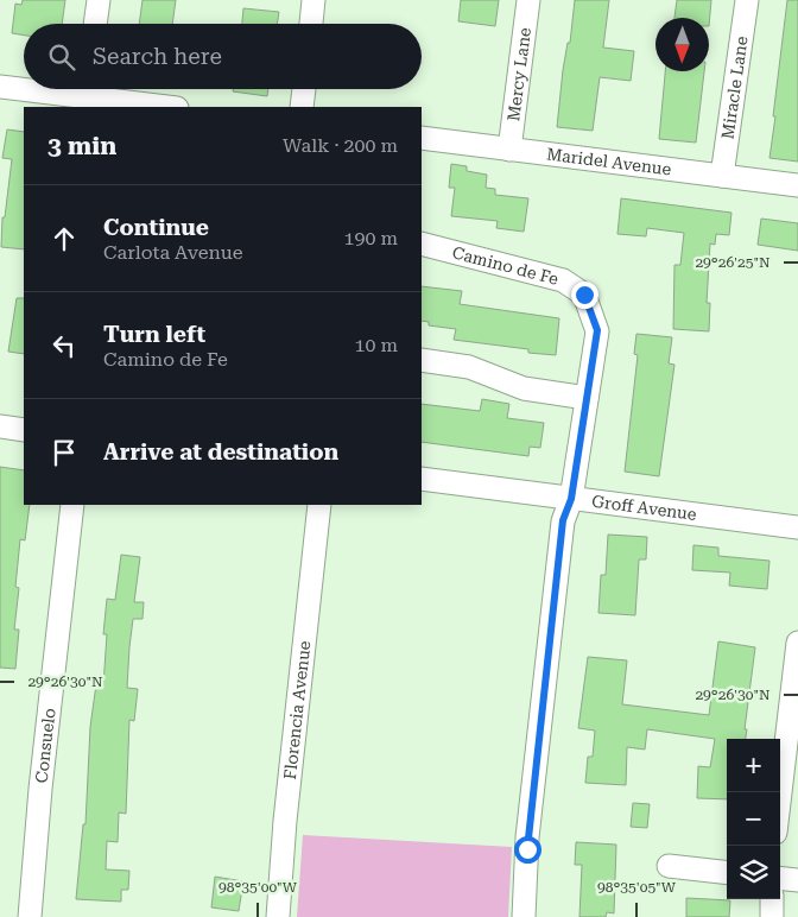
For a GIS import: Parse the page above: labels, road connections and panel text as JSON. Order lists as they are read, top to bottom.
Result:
{
  "streets": {
    "street": [
      "Mercy Lane",
      "Miracle Lane",
      "Maridel Avenue",
      "Camino de Fe",
      "Groff Avenue",
      "Florencia Avenue",
      "Consuelo"
    ]
  },
  "crossings": [
    ["Mercy Lane", "Maridel Avenue"],
    ["Miracle Lane", "Maridel Avenue"]
  ],
  "north": "bottom",
  "page": {
    "search": "Search here",
    "heading": ["3 min", "Walk · 200 m"],
    "list": [
      ["Continue", "Carlota Avenue", "190 m"],
      ["Turn left", "Camino de Fe", "10 m"],
      "Arrive at destination"
    ],
    "map_buttons": ["+", "−"]
  },
  "coordinates": [
    "29°26'25\"N",
    "29°26'30\"N",
    "98°35'00\"W",
    "98°35'05\"W"
  ]
}
